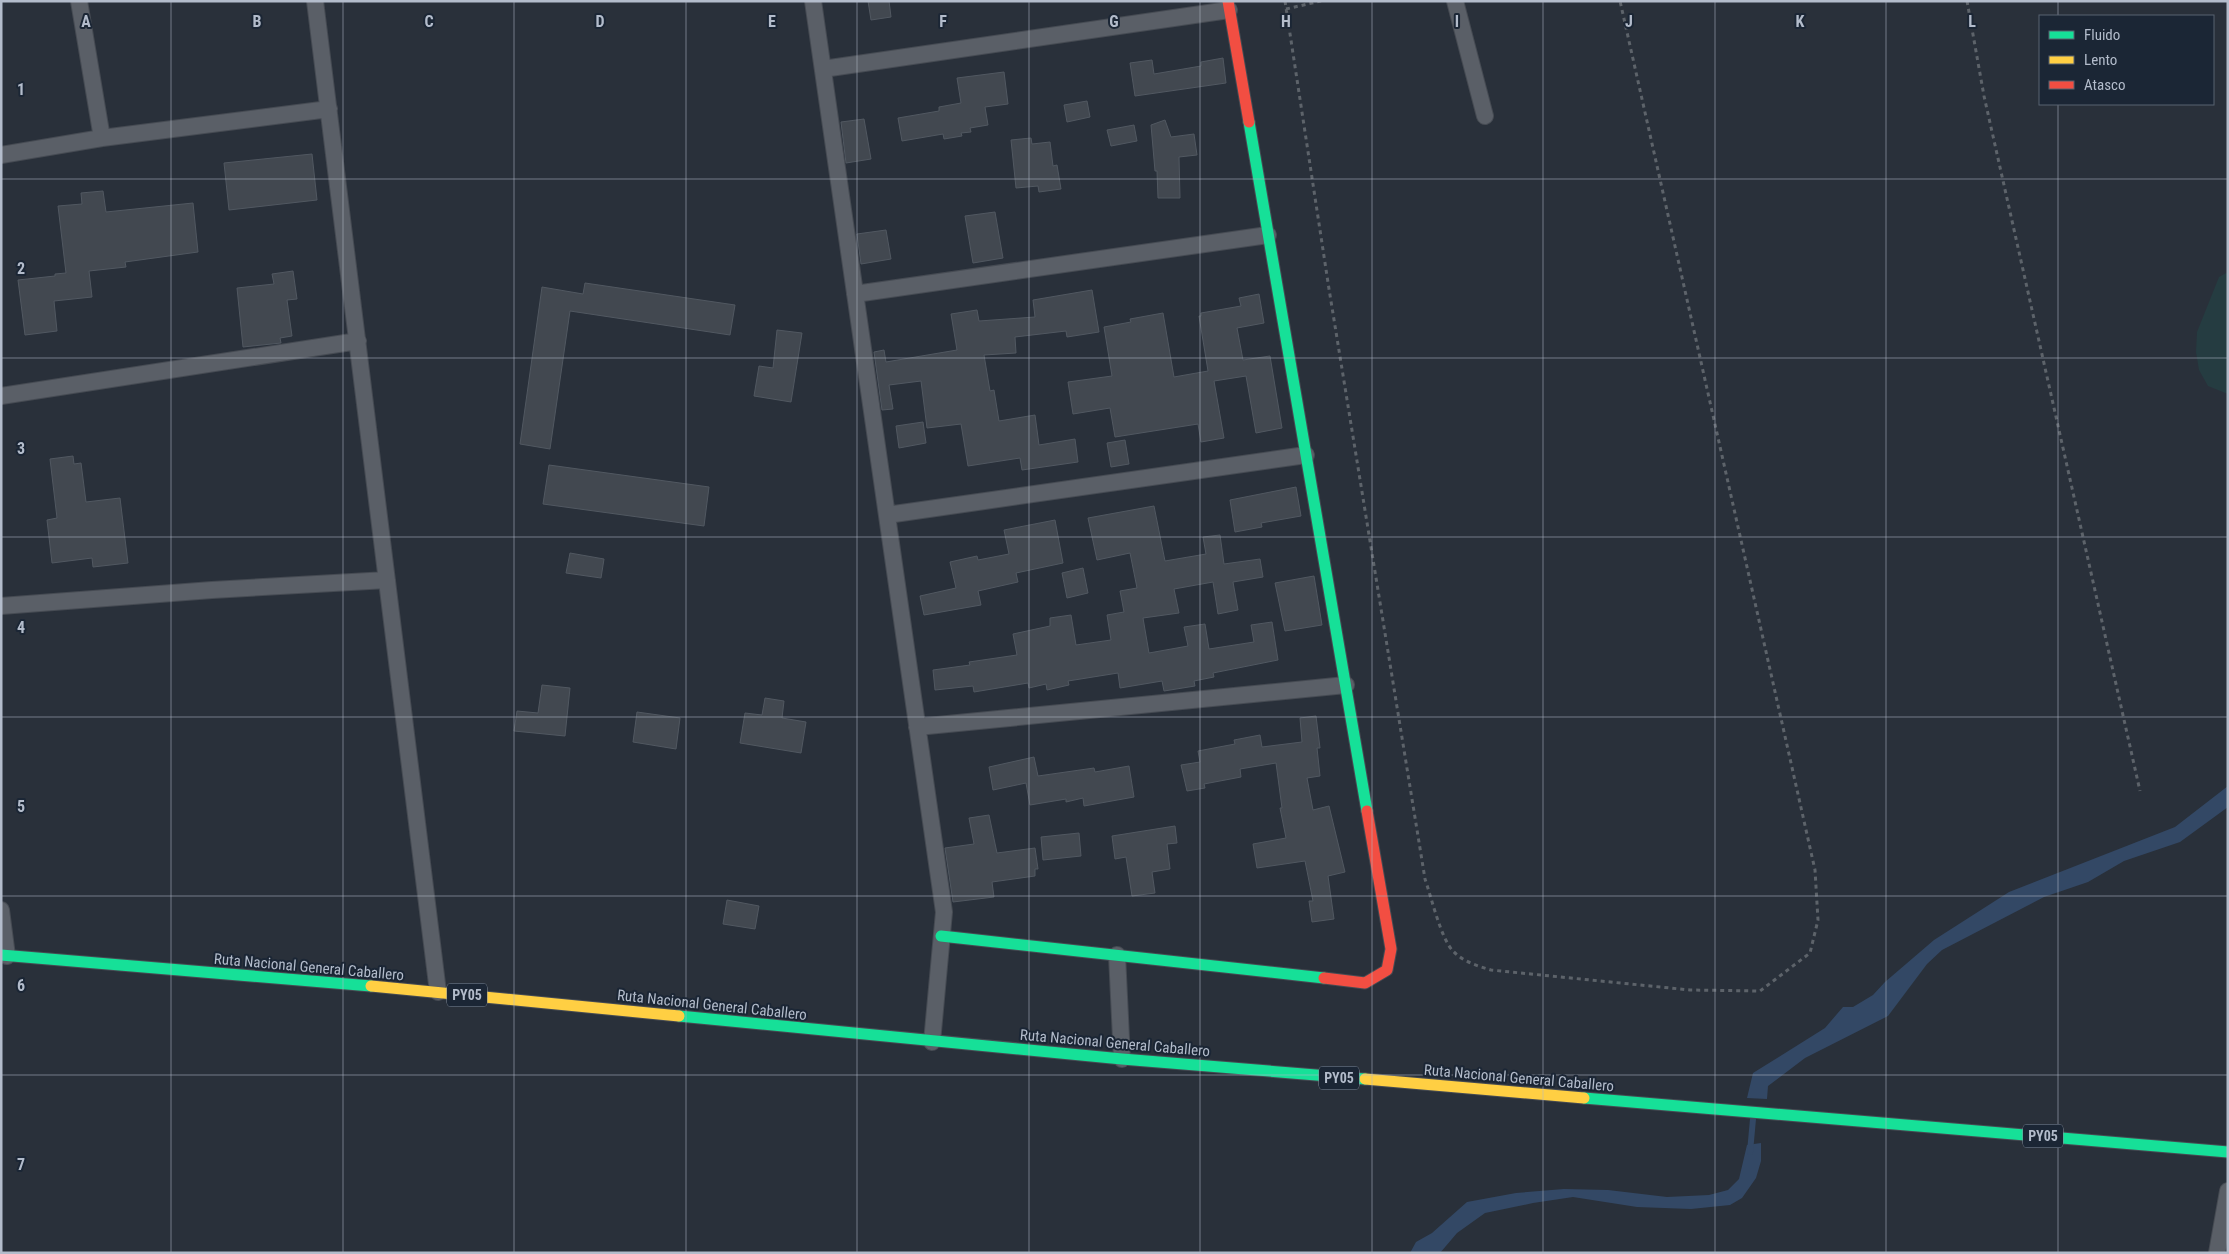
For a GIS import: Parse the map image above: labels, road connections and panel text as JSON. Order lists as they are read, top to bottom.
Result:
{
  "streets": {
    "main road": ["Ruta Nacional General Caballero", "PY05"]
  },
  "legend": ["Fluido", "Lento", "Atasco"],
  "grid": {
    "columns": [
      "A",
      "B",
      "C",
      "D",
      "E",
      "F",
      "G",
      "H",
      "I",
      "J",
      "K",
      "L"
    ],
    "rows": [
      "1",
      "2",
      "3",
      "4",
      "5",
      "6",
      "7"
    ]
  }
}
